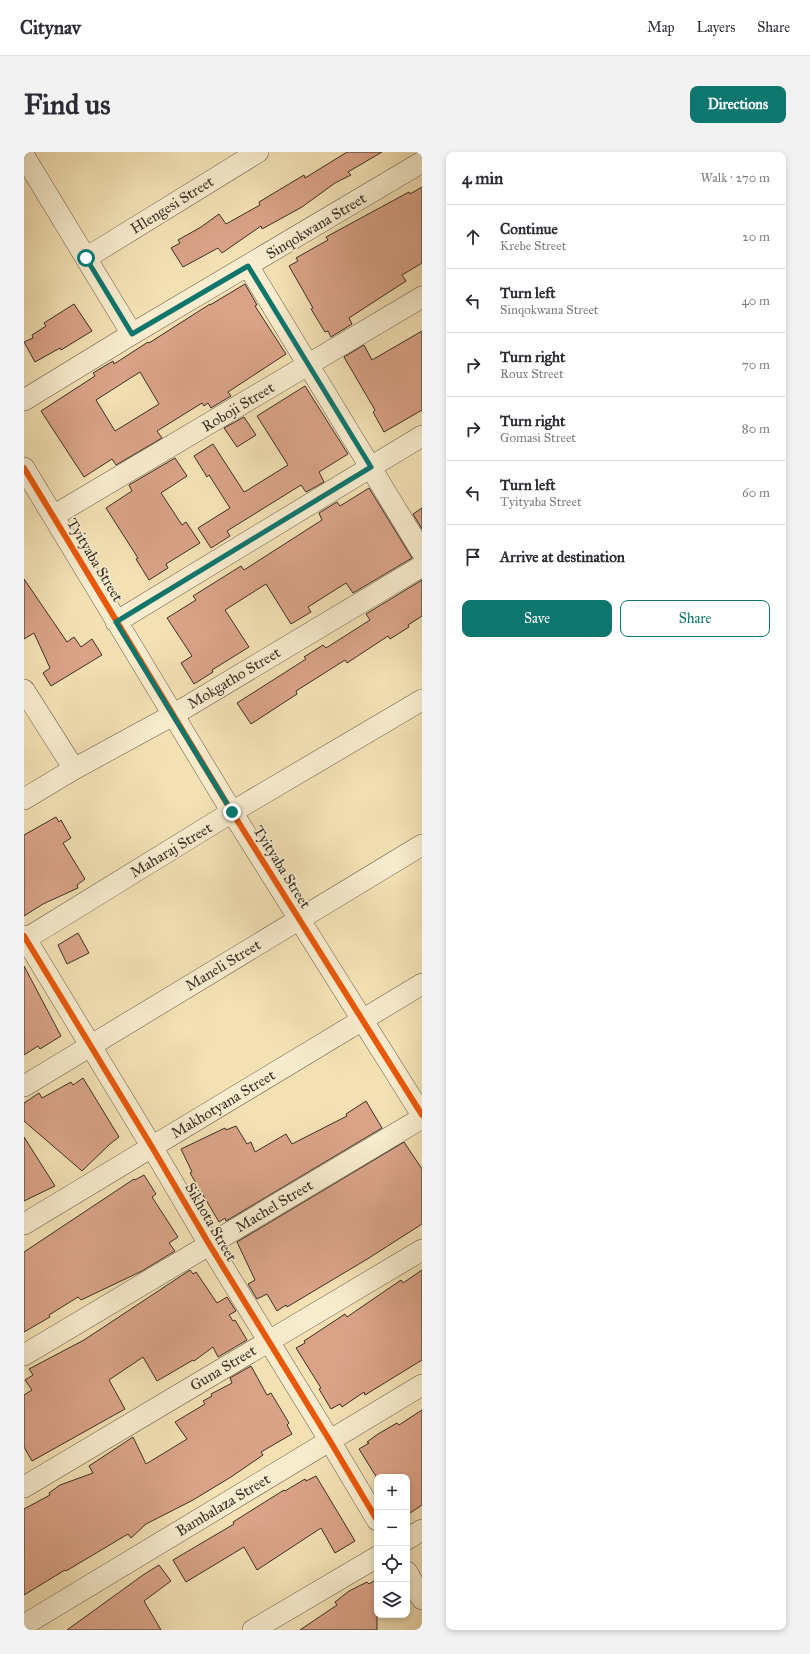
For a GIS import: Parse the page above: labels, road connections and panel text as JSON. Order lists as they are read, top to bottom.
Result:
{
  "streets": {
    "street": [
      "Hlengesi Street",
      "Sinqokwana Street",
      "Roboji Street",
      "Tyityaba Street",
      "Mokgatho Street",
      "Maharaj Street",
      "Maneli Street",
      "Makhotyana Street",
      "Machel Street",
      "Sikhota Street",
      "Guna Street",
      "Bambalaza Street"
    ]
  },
  "crossings": [
    ["Roboji Street", "Tyityaba Street"],
    ["Tyityaba Street", "Mokgatho Street"],
    ["Tyityaba Street", "Maharaj Street"],
    ["Tyityaba Street", "Maneli Street"],
    ["Tyityaba Street", "Makhotyana Street"],
    ["Maharaj Street", "Sikhota Street"],
    ["Maneli Street", "Sikhota Street"],
    ["Makhotyana Street", "Sikhota Street"],
    ["Machel Street", "Sikhota Street"],
    ["Sikhota Street", "Guna Street"],
    ["Sikhota Street", "Bambalaza Street"]
  ],
  "page": {
    "header": "Citynav",
    "nav": ["Map", "Layers", "Share"],
    "buttons": [
      "Directions",
      ["Save", "Share"]
    ],
    "title": "Find us",
    "heading": ["4 min", "Walk · 270 m"],
    "list": [
      ["Continue", "Krebe Street", "20 m"],
      ["Turn left", "Sinqokwana Street", "40 m"],
      ["Turn right", "Roux Street", "70 m"],
      ["Turn right", "Gomasi Street", "80 m"],
      ["Turn left", "Tyityaba Street", "60 m"],
      "Arrive at destination"
    ],
    "map_buttons": ["+", "−"]
  }
}
